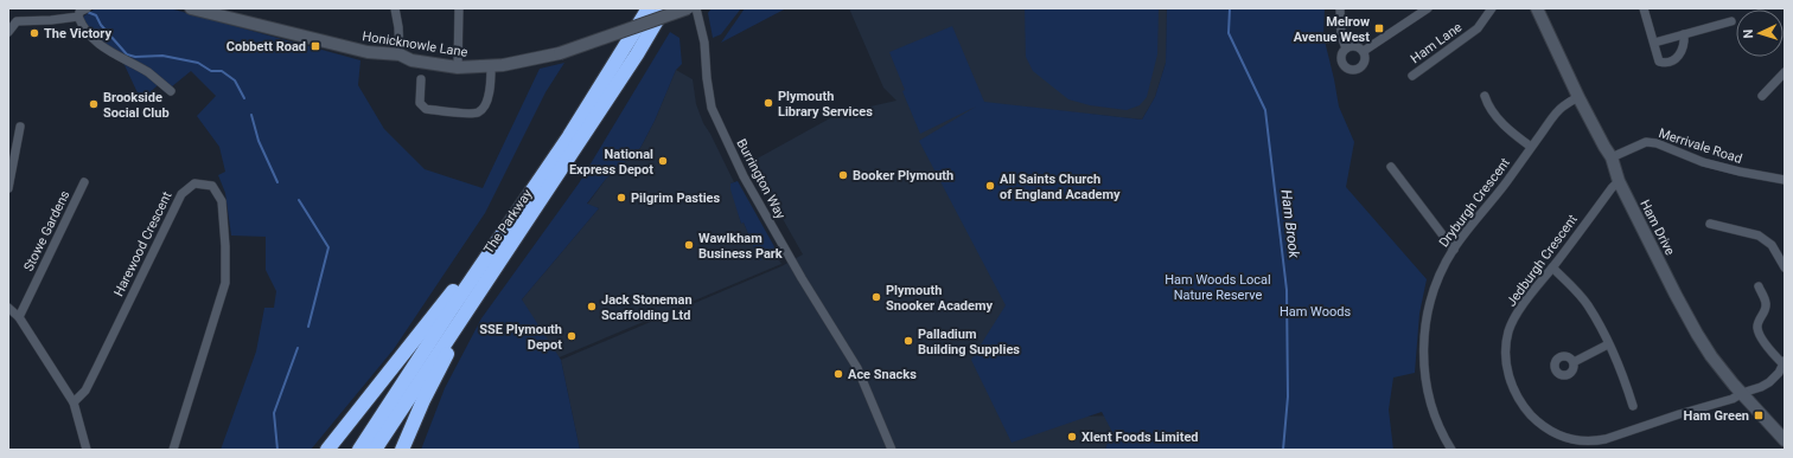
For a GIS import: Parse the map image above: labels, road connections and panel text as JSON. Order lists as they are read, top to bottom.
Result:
{
  "streets": {
    "highway": ["The Parkway"],
    "street": [
      "Ham Lane",
      "Honicknowle Lane",
      "Merrivale Road",
      "Burrington Way",
      "Dryburgh Crescent",
      "Ham Drive",
      "Stowe Gardens",
      "Harewood Crescent",
      "Jedburgh Crescent"
    ]
  },
  "crossings": [
    ["Merrivale Road", "Ham Drive"],
    ["Dryburgh Crescent", "Ham Drive"],
    ["Ham Drive", "Jedburgh Crescent"]
  ],
  "water": ["Ham Brook"],
  "parks": ["Ham Woods Local Nature Reserve", "Ham Woods"],
  "places": {
    "transit": ["Melrow Avenue West", "Cobbett Road", "Ham Green"],
    "other": [
      "The Victory",
      "Plymouth Library Services",
      "Brookside Social Club",
      "National Express Depot",
      "Booker Plymouth",
      "All Saints Church of England Academy",
      "Pilgrim Pasties",
      "Wawlkham Business Park",
      "Plymouth Snooker Academy",
      "Jack Stoneman Scaffolding Ltd",
      "SSE Plymouth Depot",
      "Palladium Building Supplies",
      "Ace Snacks",
      "Xlent Foods Limited"
    ]
  },
  "north": "left"
}
